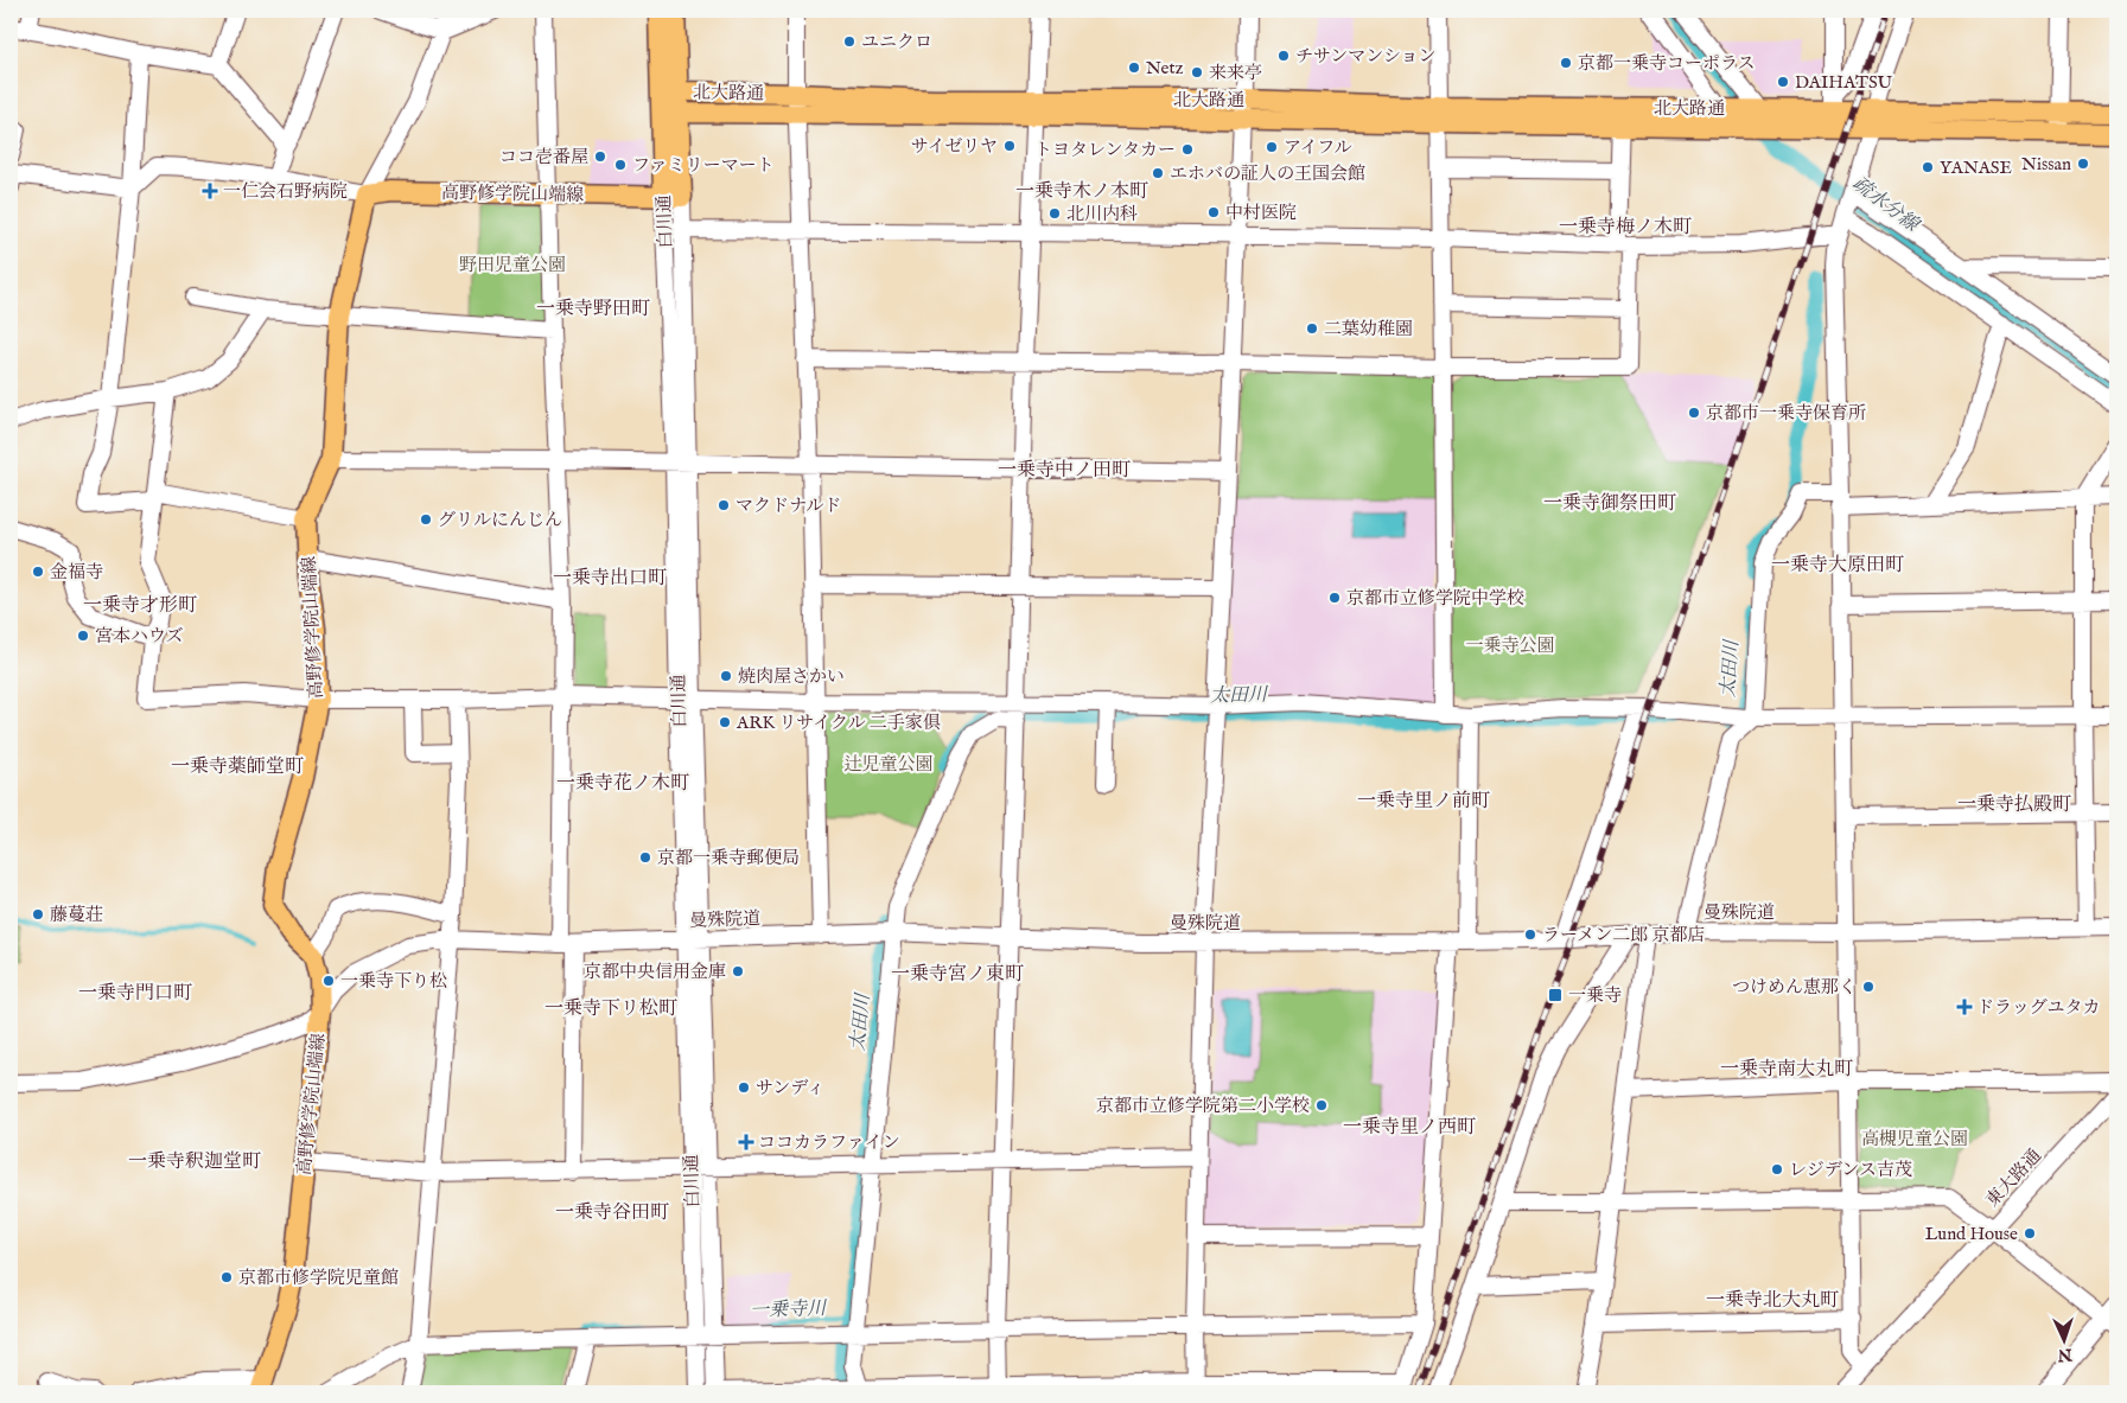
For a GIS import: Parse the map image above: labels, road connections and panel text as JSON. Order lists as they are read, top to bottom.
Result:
{
  "streets": {
    "main road": ["北大路通", "高野修学院山端線", "白川通"],
    "street": ["曼殊院道", "東大路通"]
  },
  "crossings": [
    ["北大路通", "白川通"],
    ["高野修学院山端線", "白川通"],
    ["高野修学院山端線", "曼殊院道"],
    ["白川通", "曼殊院道"]
  ],
  "districts": [
    "一乗寺木ノ本町",
    "一乗寺梅ノ木町",
    "一乗寺野田町",
    "一乗寺中ノ田町",
    "一乗寺御祭田町",
    "一乗寺大原田町",
    "一乗寺出口町",
    "一乗寺才形町",
    "一乗寺薬師堂町",
    "一乗寺花ノ木町",
    "一乗寺里ノ前町",
    "一乗寺払殿町",
    "一乗寺宮ノ東町",
    "一乗寺門口町",
    "一乗寺下リ松町",
    "一乗寺南大丸町",
    "一乗寺里ノ西町",
    "一乗寺釈迦堂町",
    "一乗寺谷田町",
    "一乗寺北大丸町"
  ],
  "water": ["疏水分線", "太田川", "一乗寺川"],
  "parks": [
    "野田児童公園",
    "一乗寺公園",
    "辻児童公園",
    "高槻児童公園"
  ],
  "places": {
    "other": [
      "ユニクロ",
      "チサンマンション",
      "京都一乗寺コーポラス",
      "Netz",
      "来来亭",
      "DAIHATSU",
      "サイゼリヤ",
      "アイフル",
      "トヨタレンタカー",
      "ココ壱番屋",
      "Nissan",
      "ファミリーマート",
      "YANASE",
      "エホバの証人の王国会館",
      "中村医院",
      "北川内科",
      "二葉幼稚園",
      "京都市一乗寺保育所",
      "マクドナルド",
      "グリルにんじん",
      "金福寺",
      "京都市立修学院中学校",
      "宮本ハウズ",
      "焼肉屋さかい",
      "ARK リサイクル 二手家俱",
      "京都一乗寺郵便局",
      "藤蔓荘",
      "ラーメン二郎 京都店",
      "京都中央信用金庫",
      "一乗寺下り松",
      "つけめん恵那く",
      "サンディ",
      "京都市立修学院第二小学校",
      "レジデンス吉茂",
      "Lund House",
      "京都市修学院児童館"
    ],
    "health": ["一仁会石野病院", "ドラッグユタカ", "ココカラファイン"],
    "transit": ["一乗寺"]
  },
  "north": "bottom"
}
